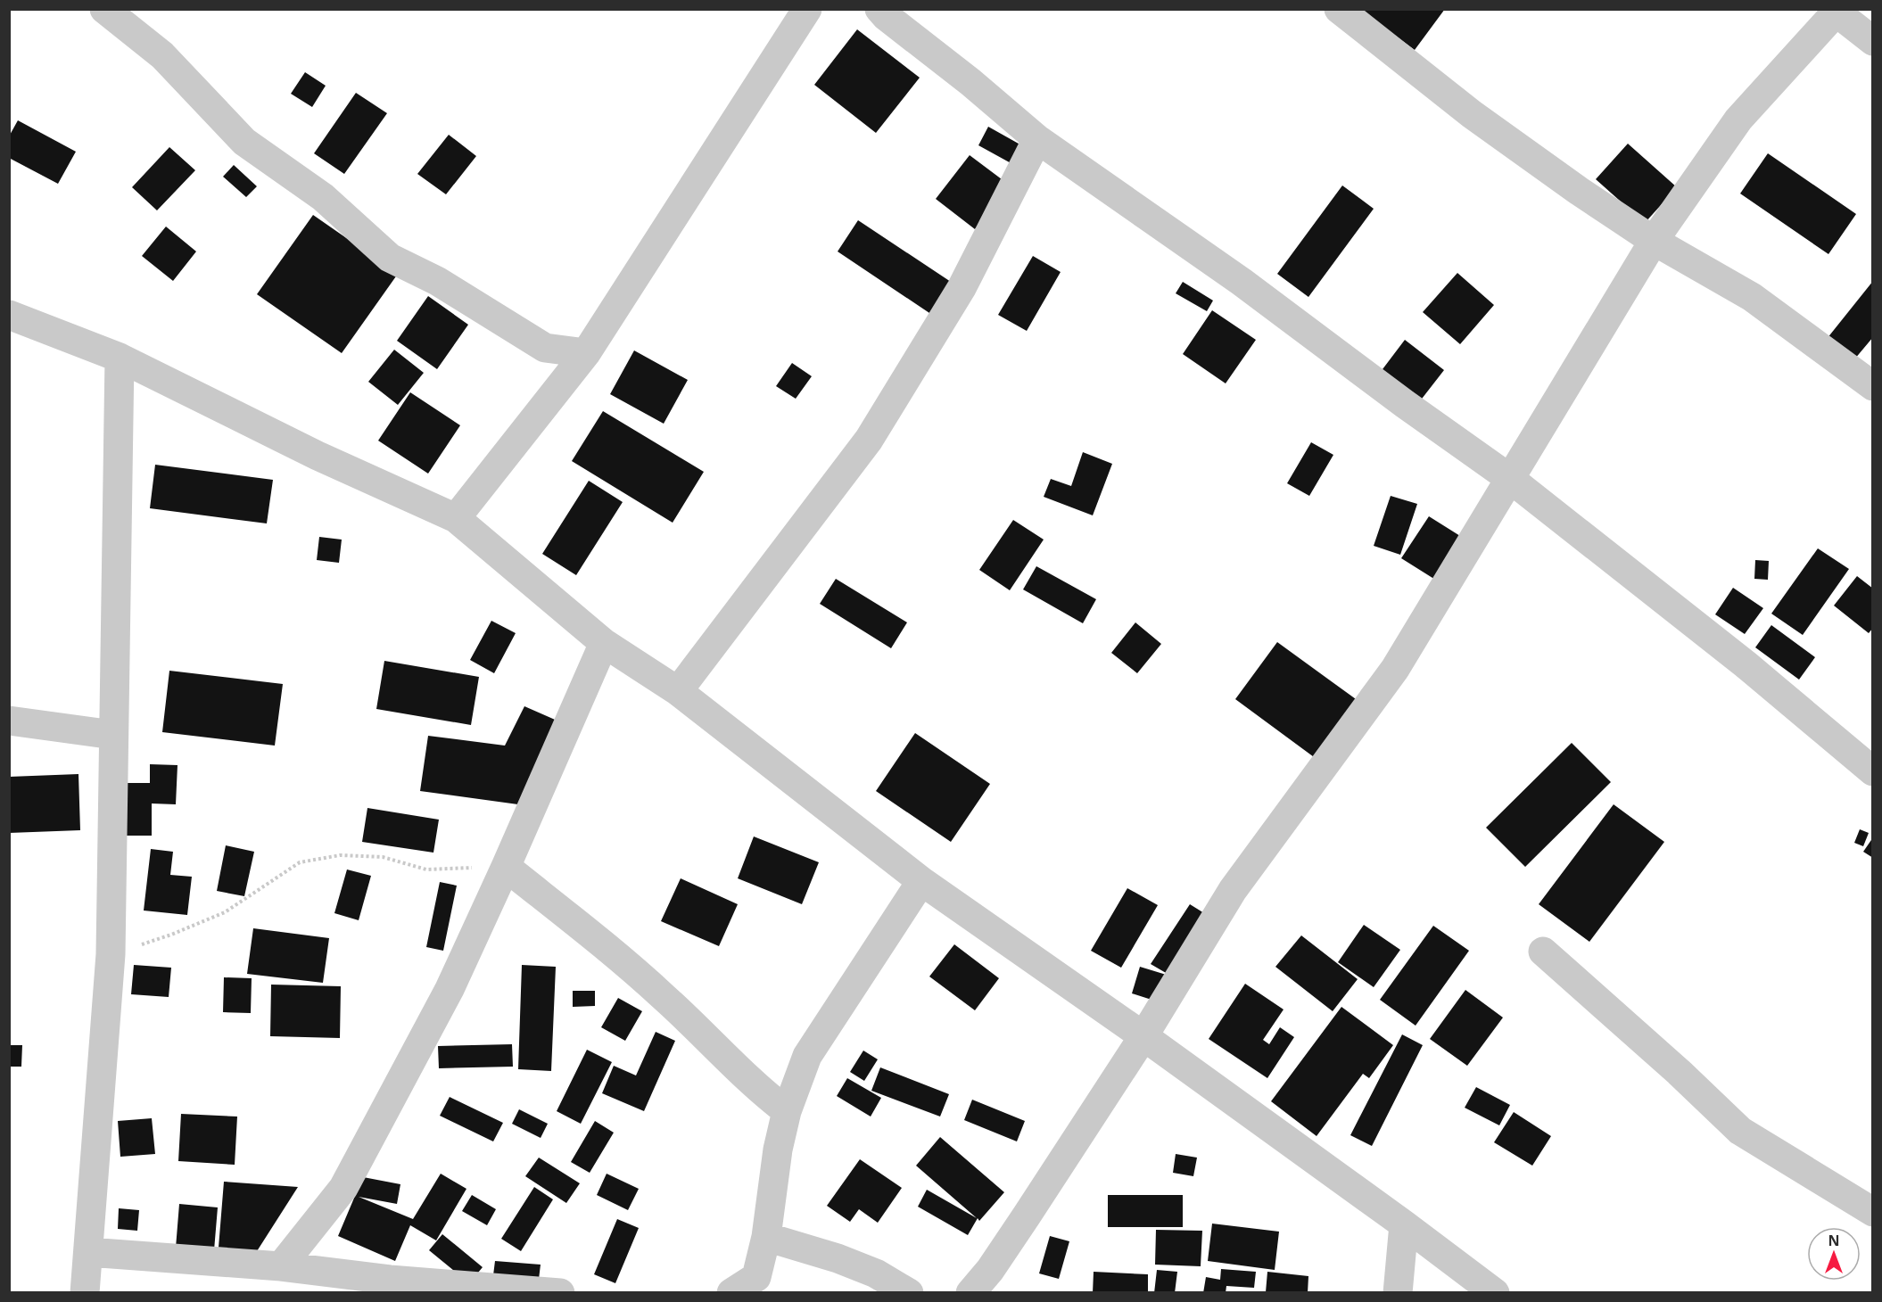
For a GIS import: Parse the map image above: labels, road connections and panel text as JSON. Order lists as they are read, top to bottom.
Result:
{
  "north": "top"
}
